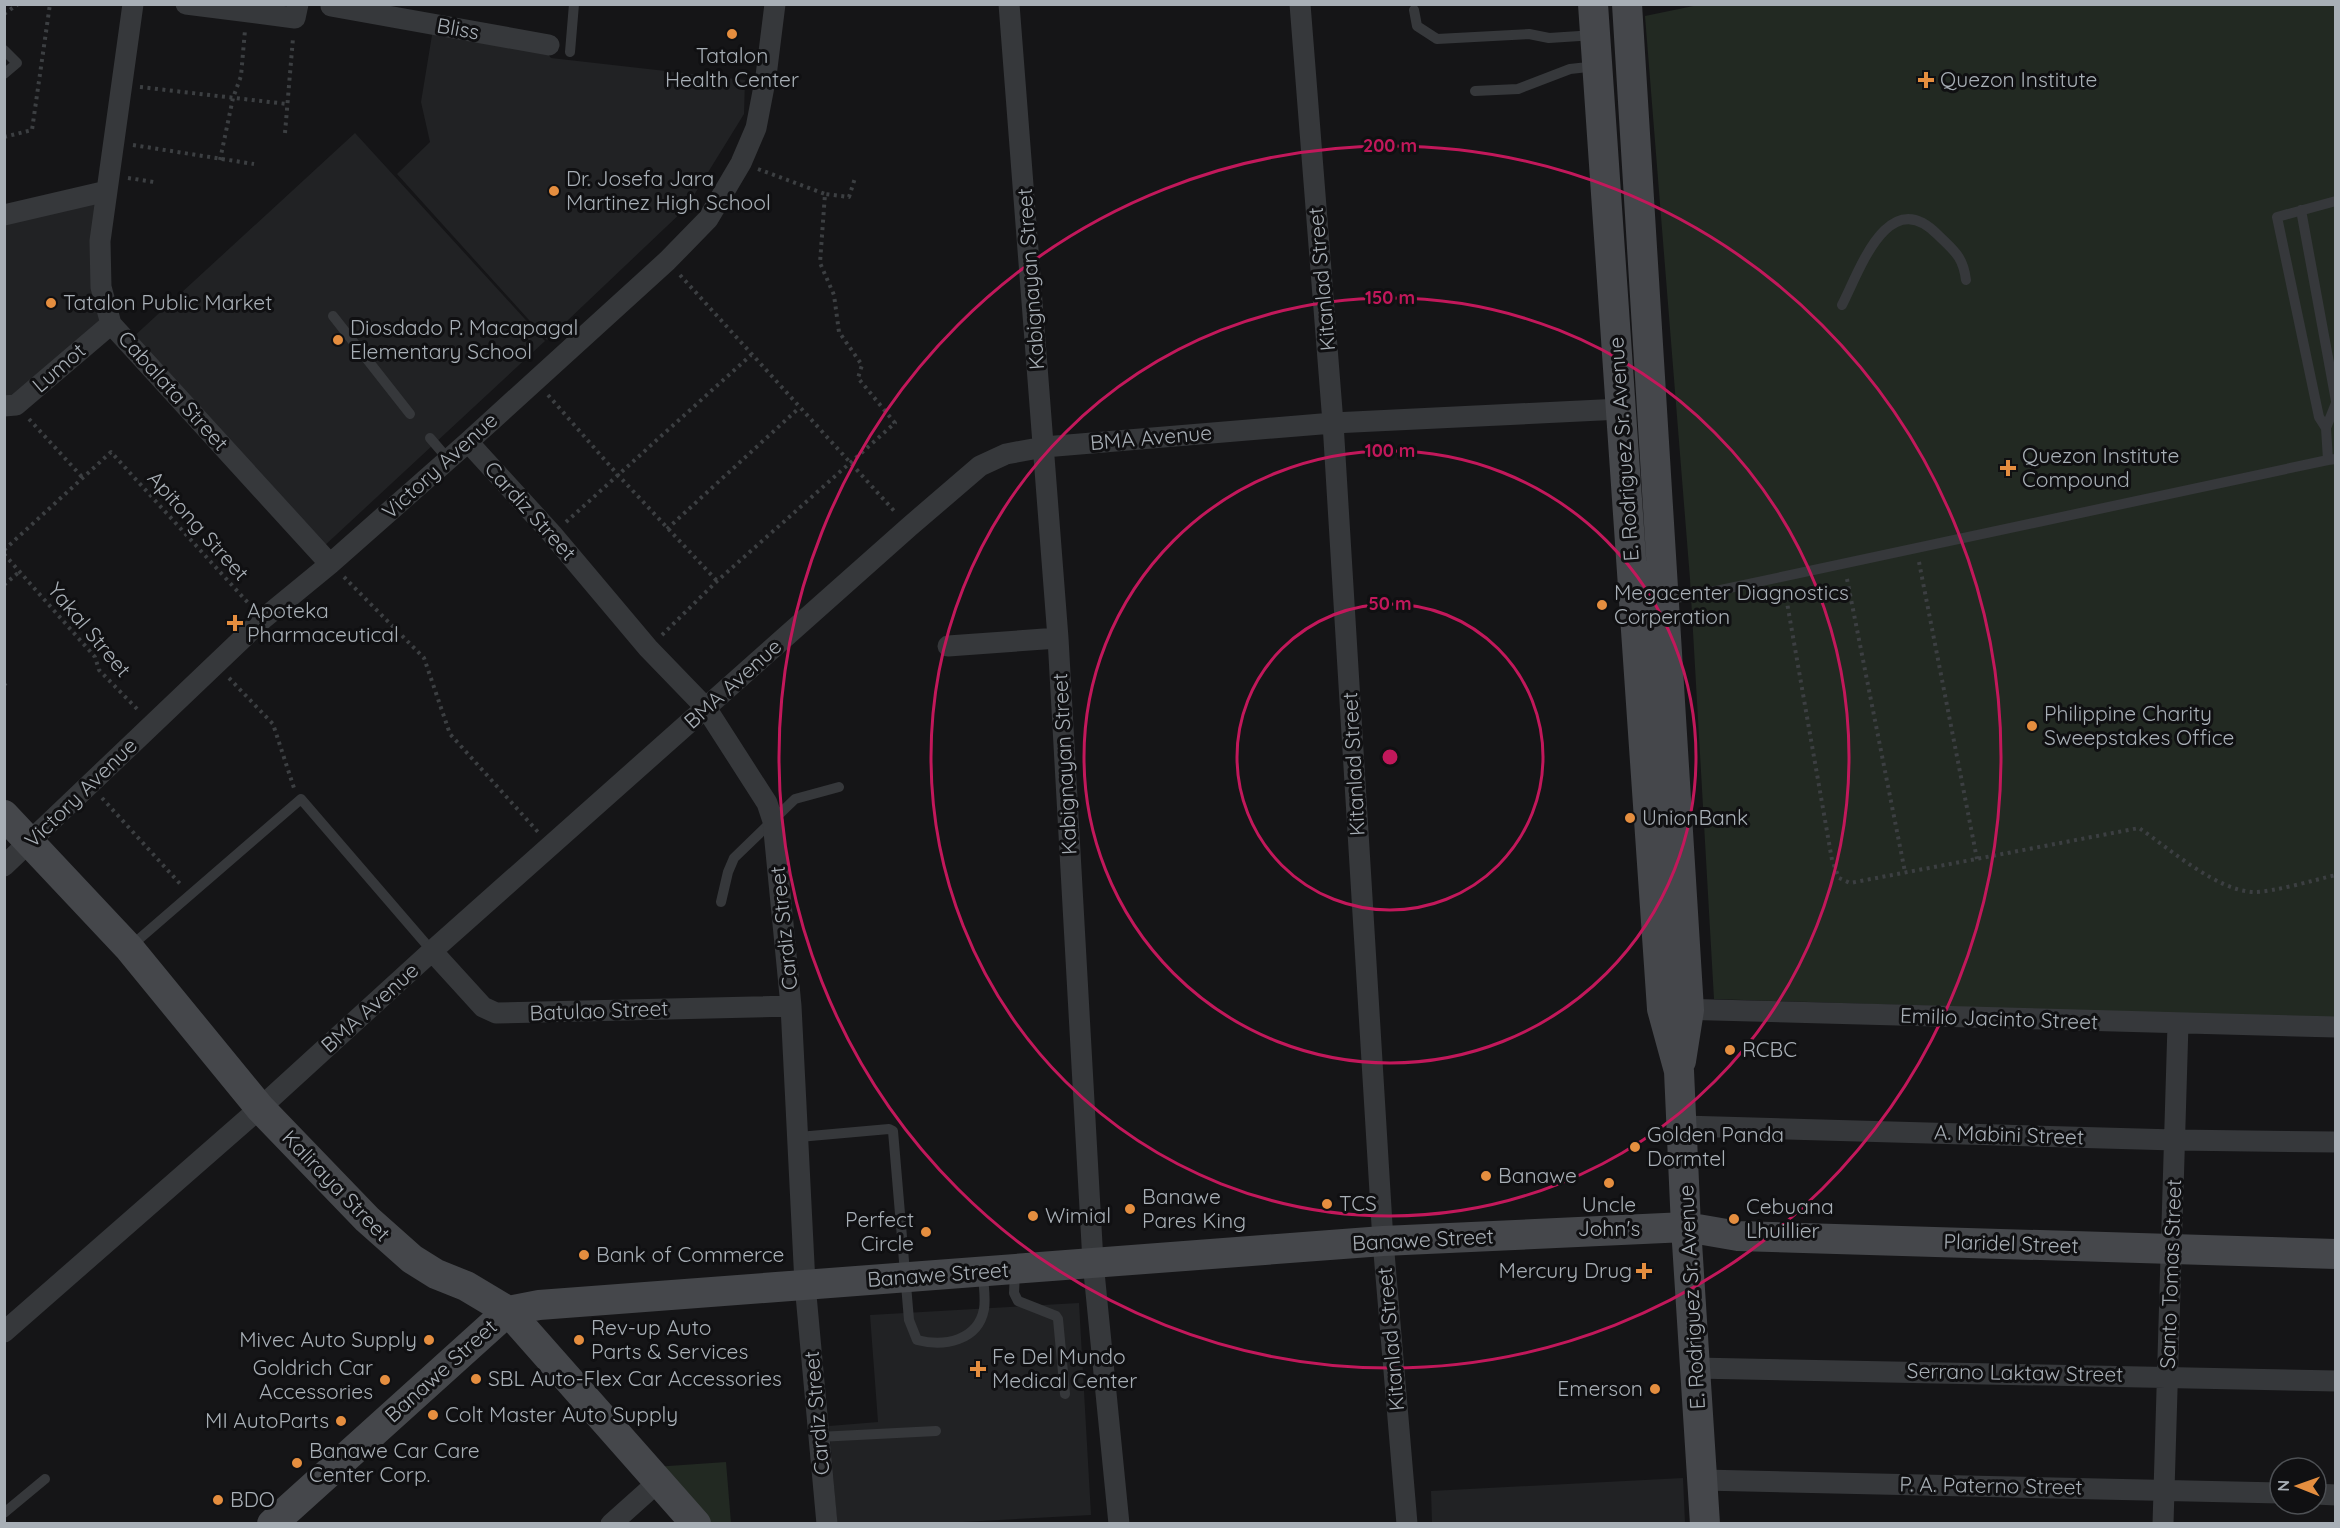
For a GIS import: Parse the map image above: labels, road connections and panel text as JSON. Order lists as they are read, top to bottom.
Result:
{
  "streets": {
    "main road": [
      "E. Rodriguez Sr. Avenue",
      "Kaliraya Street",
      "Banawe Street",
      "Plaridel Street"
    ],
    "street": [
      "Bliss",
      "Kabignayan Street",
      "Kitanlad Street",
      "Lumot",
      "Cabalata Street",
      "BMA Avenue",
      "Victory Avenue",
      "Cardiz Street",
      "Batulao Street",
      "Emilio Jacinto Street",
      "A. Mabini Street",
      "Santo Tomas Street",
      "Serrano Laktaw Street",
      "P. A. Paterno Street"
    ],
    "path": ["Apitong Street", "Yakal Street"]
  },
  "crossings": [
    ["Kabignayan Street", "BMA Avenue"],
    ["Kabignayan Street", "Banawe Street"],
    ["Kitanlad Street", "BMA Avenue"],
    ["Kitanlad Street", "Banawe Street"],
    ["Lumot", "Cabalata Street"],
    ["Cabalata Street", "Victory Avenue"],
    ["BMA Avenue", "E. Rodriguez Sr. Avenue"],
    ["BMA Avenue", "Cardiz Street"],
    ["BMA Avenue", "Batulao Street"],
    ["BMA Avenue", "Kaliraya Street"],
    ["E. Rodriguez Sr. Avenue", "Emilio Jacinto Street"],
    ["E. Rodriguez Sr. Avenue", "A. Mabini Street"],
    ["E. Rodriguez Sr. Avenue", "Banawe Street"],
    ["E. Rodriguez Sr. Avenue", "Plaridel Street"],
    ["E. Rodriguez Sr. Avenue", "Serrano Laktaw Street"],
    ["E. Rodriguez Sr. Avenue", "P. A. Paterno Street"],
    ["Victory Avenue", "Cardiz Street"],
    ["Victory Avenue", "Apitong Street"],
    ["Victory Avenue", "Yakal Street"],
    ["Victory Avenue", "Kaliraya Street"],
    ["Cardiz Street", "Batulao Street"],
    ["Cardiz Street", "Banawe Street"],
    ["Emilio Jacinto Street", "Santo Tomas Street"],
    ["A. Mabini Street", "Santo Tomas Street"],
    ["Kaliraya Street", "Banawe Street"],
    ["Banawe Street", "Plaridel Street"],
    ["Plaridel Street", "Santo Tomas Street"],
    ["Santo Tomas Street", "Serrano Laktaw Street"],
    ["Santo Tomas Street", "P. A. Paterno Street"]
  ],
  "places": {
    "other": [
      "Tatalon Health Center",
      "Dr. Josefa Jara Martinez High School",
      "Tatalon Public Market",
      "Diosdado P. Macapagal Elementary School",
      "Megacenter Diagnostics Corperation",
      "Philippine Charity Sweepstakes Office",
      "UnionBank",
      "RCBC",
      "Golden Panda Dormtel",
      "Banawe",
      "Uncle John's",
      "TCS",
      "Banawe Pares King",
      "Wimial",
      "Cebuana Lhuillier",
      "Perfect Circle",
      "Bank of Commerce",
      "Mivec Auto Supply",
      "Rev-up Auto Parts & Services",
      "SBL Auto-Flex Car Accessories",
      "Goldrich Car Accessories",
      "Emerson",
      "Colt Master Auto Supply",
      "MI AutoParts",
      "Banawe Car Care Center Corp.",
      "BDO"
    ],
    "health": [
      "Quezon Institute",
      "Quezon Institute Compound",
      "Apoteka Pharmaceutical",
      "Mercury Drug",
      "Fe Del Mundo Medical Center"
    ]
  },
  "north": "left",
  "rings": [
    "200 m",
    "150 m",
    "100 m",
    "50 m"
  ]
}
